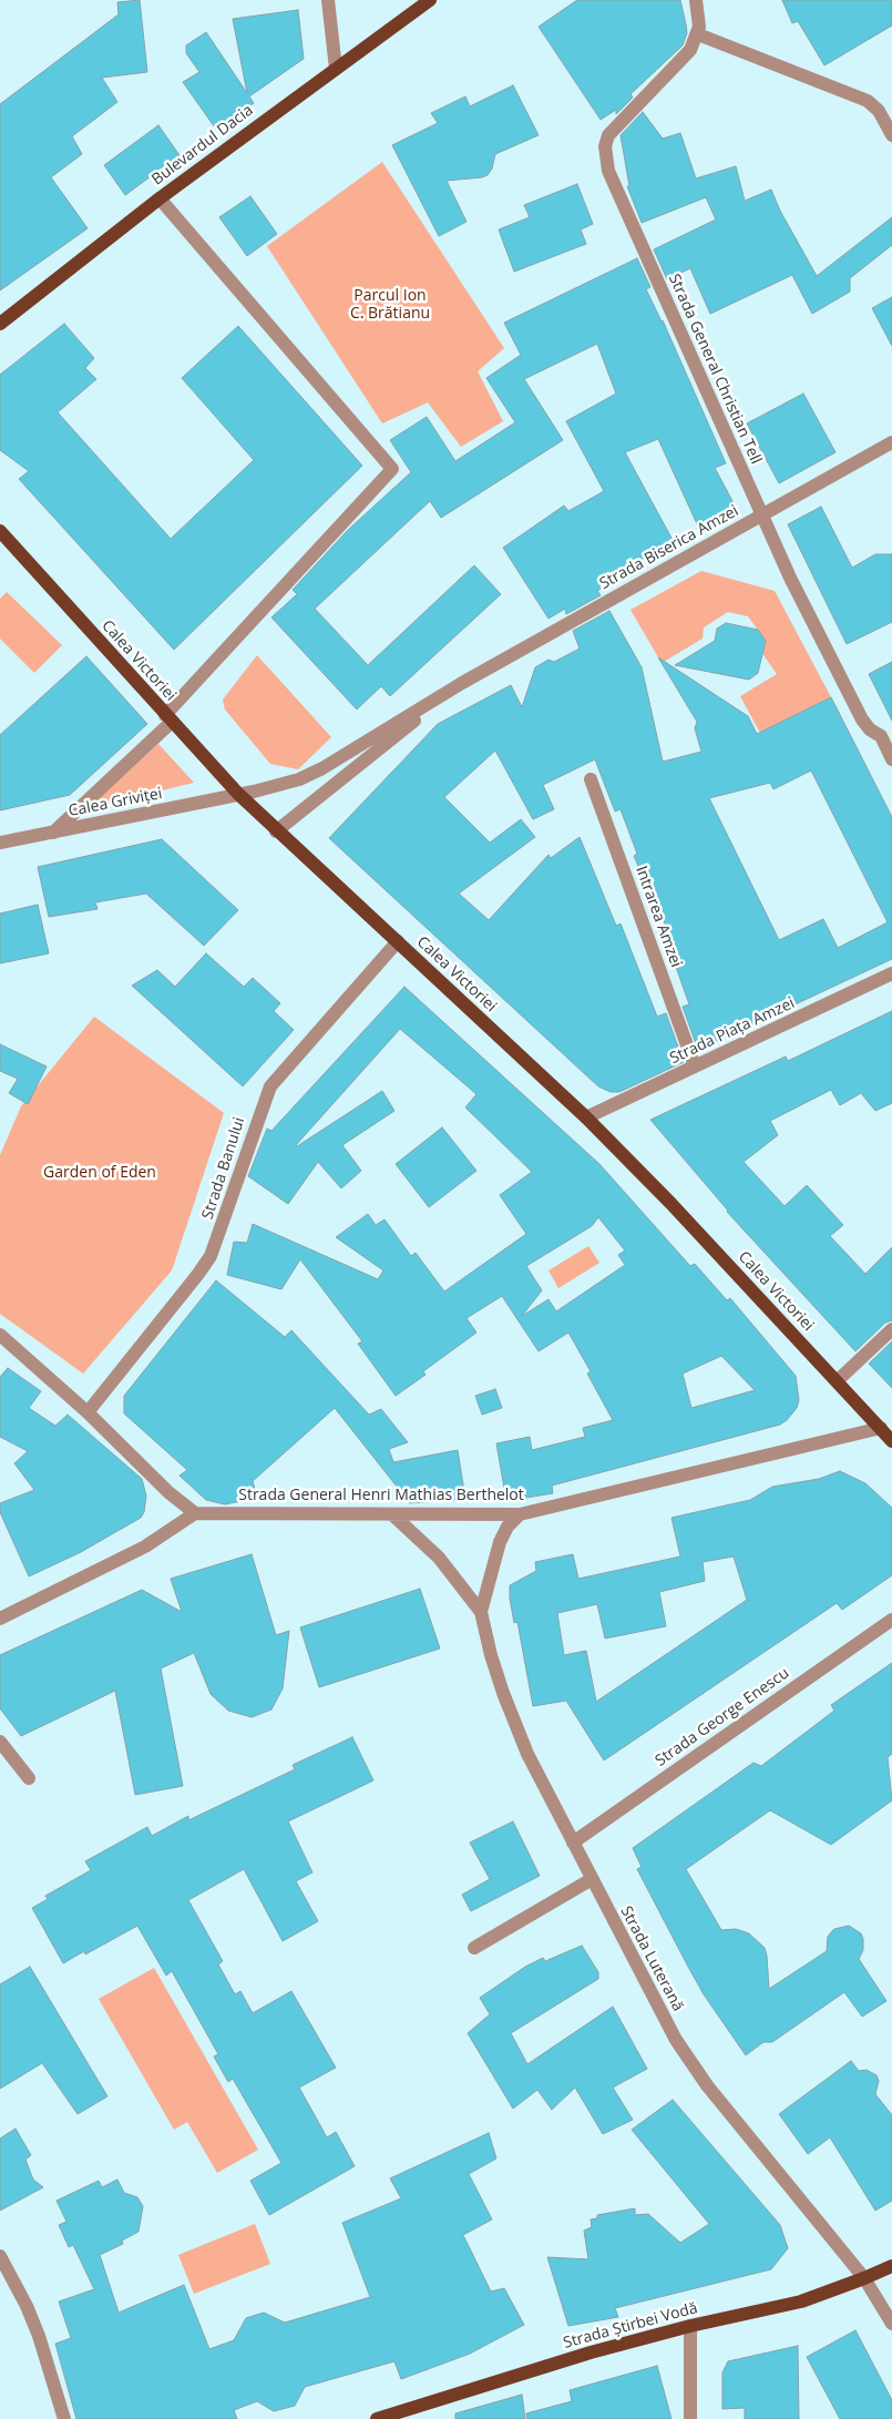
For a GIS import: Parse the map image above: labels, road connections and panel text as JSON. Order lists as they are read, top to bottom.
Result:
{
  "streets": {
    "main road": ["Bulevardul Dacia", "Calea Victoriei", "Strada Știrbei Vodă"],
    "street": [
      "Strada General Christian Tell",
      "Strada Biserica Amzei",
      "Calea Griviței",
      "Intrarea Amzei",
      "Strada Piața Amzei",
      "Strada Banului",
      "Strada General Henri Mathias Berthelot",
      "Strada George Enescu",
      "Strada Luterană"
    ]
  },
  "crossings": [
    ["Strada General Christian Tell", "Strada Biserica Amzei"],
    ["Strada Biserica Amzei", "Calea Victoriei"],
    ["Strada Biserica Amzei", "Calea Griviței"],
    ["Calea Victoriei", "Calea Griviței"],
    ["Calea Victoriei", "Strada Piața Amzei"],
    ["Calea Victoriei", "Strada Banului"],
    ["Calea Victoriei", "Strada General Henri Mathias Berthelot"],
    ["Intrarea Amzei", "Strada Piața Amzei"],
    ["Strada General Henri Mathias Berthelot", "Strada Luterană"],
    ["Strada George Enescu", "Strada Luterană"],
    ["Strada Luterană", "Strada Știrbei Vodă"]
  ],
  "parks": ["Parcul Ion C. Brătianu", "Garden of Eden"]
}
